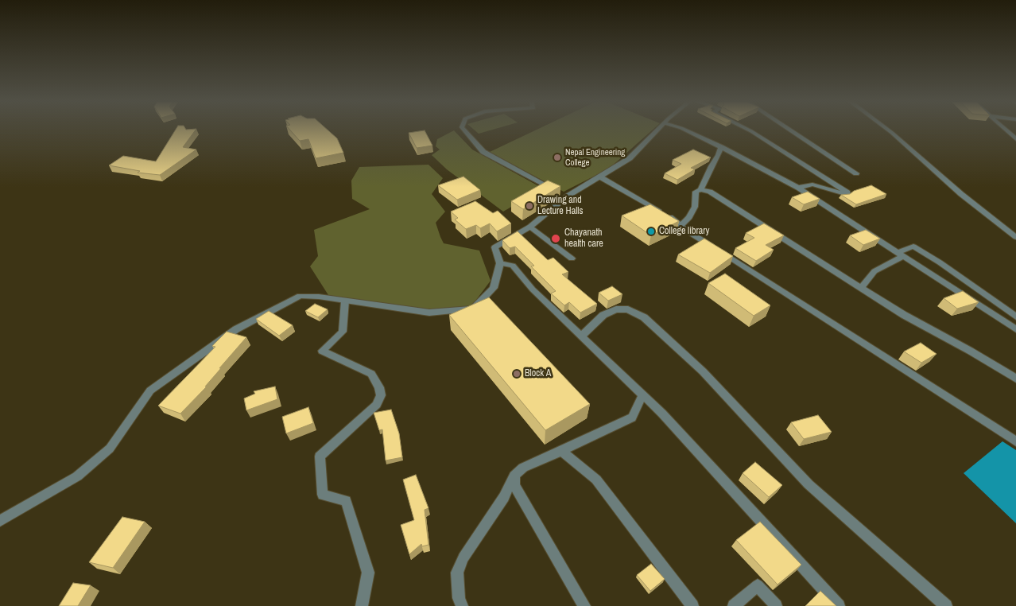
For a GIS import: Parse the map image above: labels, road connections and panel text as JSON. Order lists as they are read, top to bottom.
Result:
{
  "places": [
    "Nepal Engineering College",
    "Drawing and Lecture Halls",
    "College library",
    "Chayanath health care",
    "Block A"
  ]
}
